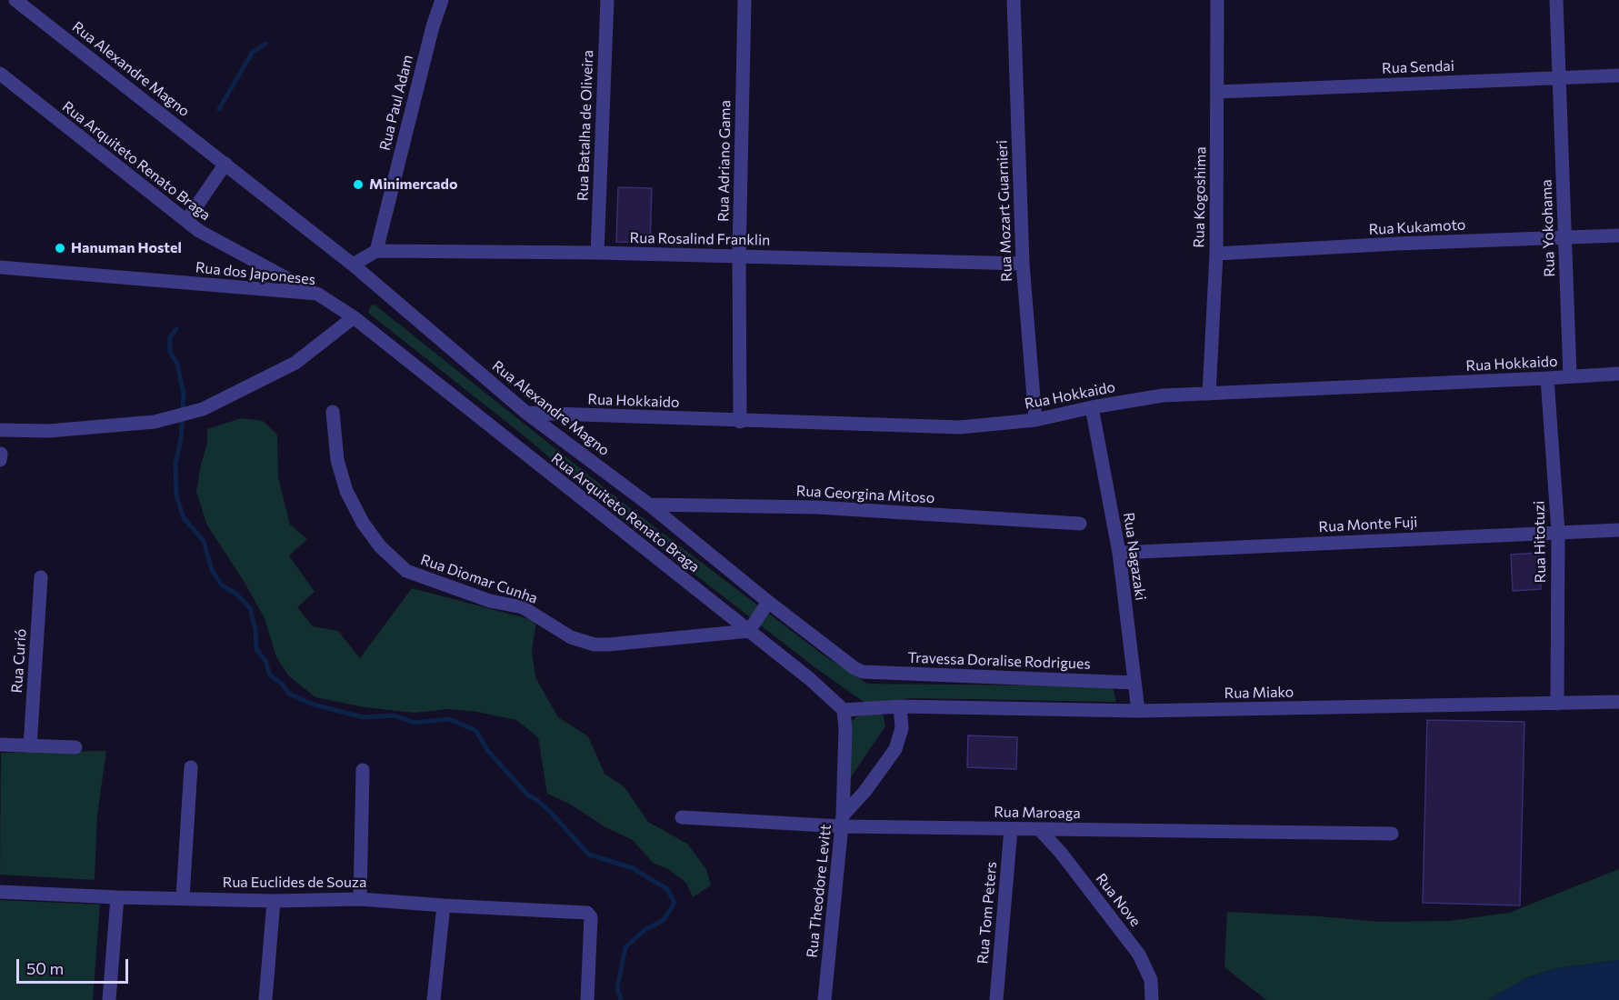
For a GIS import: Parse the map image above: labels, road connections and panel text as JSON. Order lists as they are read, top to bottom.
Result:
{
  "streets": {
    "street": [
      "Rua Sendai",
      "Rua Alexandre Magno",
      "Rua Paul Adam",
      "Rua Batalha de Oliveira",
      "Rua Arquiteto Renato Braga",
      "Rua Adriano Gama",
      "Rua Kogoshima",
      "Rua Mozart Guarnieri",
      "Rua Kukamoto",
      "Rua Yokohama",
      "Rua Rosalind Franklin",
      "Rua dos Japoneses",
      "Rua Hokkaido",
      "Rua Georgina Mitoso",
      "Rua Monte Fuji",
      "Rua Hitotuzi",
      "Rua Nagazaki",
      "Rua Diomar Cunha",
      "Rua Curió",
      "Travessa Doralise Rodrigues",
      "Rua Miako",
      "Rua Maroaga",
      "Rua Euclides de Souza",
      "Rua Theodore Levitt",
      "Rua Nove",
      "Rua Tom Peters"
    ]
  },
  "crossings": [
    ["Rua Sendai", "Rua Kogoshima"],
    ["Rua Sendai", "Rua Yokohama"],
    ["Rua Alexandre Magno", "Rua Hokkaido"],
    ["Rua Alexandre Magno", "Rua Georgina Mitoso"],
    ["Rua Alexandre Magno", "Travessa Doralise Rodrigues"],
    ["Rua Paul Adam", "Rua Rosalind Franklin"],
    ["Rua Batalha de Oliveira", "Rua Rosalind Franklin"],
    ["Rua Arquiteto Renato Braga", "Rua dos Japoneses"],
    ["Rua Arquiteto Renato Braga", "Rua Diomar Cunha"],
    ["Rua Adriano Gama", "Rua Rosalind Franklin"],
    ["Rua Adriano Gama", "Rua Hokkaido"],
    ["Rua Kogoshima", "Rua Kukamoto"],
    ["Rua Kogoshima", "Rua Hokkaido"],
    ["Rua Mozart Guarnieri", "Rua Rosalind Franklin"],
    ["Rua Mozart Guarnieri", "Rua Hokkaido"],
    ["Rua Kukamoto", "Rua Yokohama"],
    ["Rua Yokohama", "Rua Hokkaido"],
    ["Rua Hokkaido", "Rua Hitotuzi"],
    ["Rua Hokkaido", "Rua Nagazaki"],
    ["Rua Monte Fuji", "Rua Hitotuzi"],
    ["Rua Monte Fuji", "Rua Nagazaki"],
    ["Rua Hitotuzi", "Rua Miako"],
    ["Rua Nagazaki", "Travessa Doralise Rodrigues"],
    ["Rua Nagazaki", "Rua Miako"],
    ["Rua Miako", "Rua Theodore Levitt"],
    ["Rua Maroaga", "Rua Theodore Levitt"],
    ["Rua Maroaga", "Rua Nove"],
    ["Rua Maroaga", "Rua Tom Peters"]
  ],
  "places": ["Minimercado", "Hanuman Hostel"],
  "scale_bar": "50 m"
}
